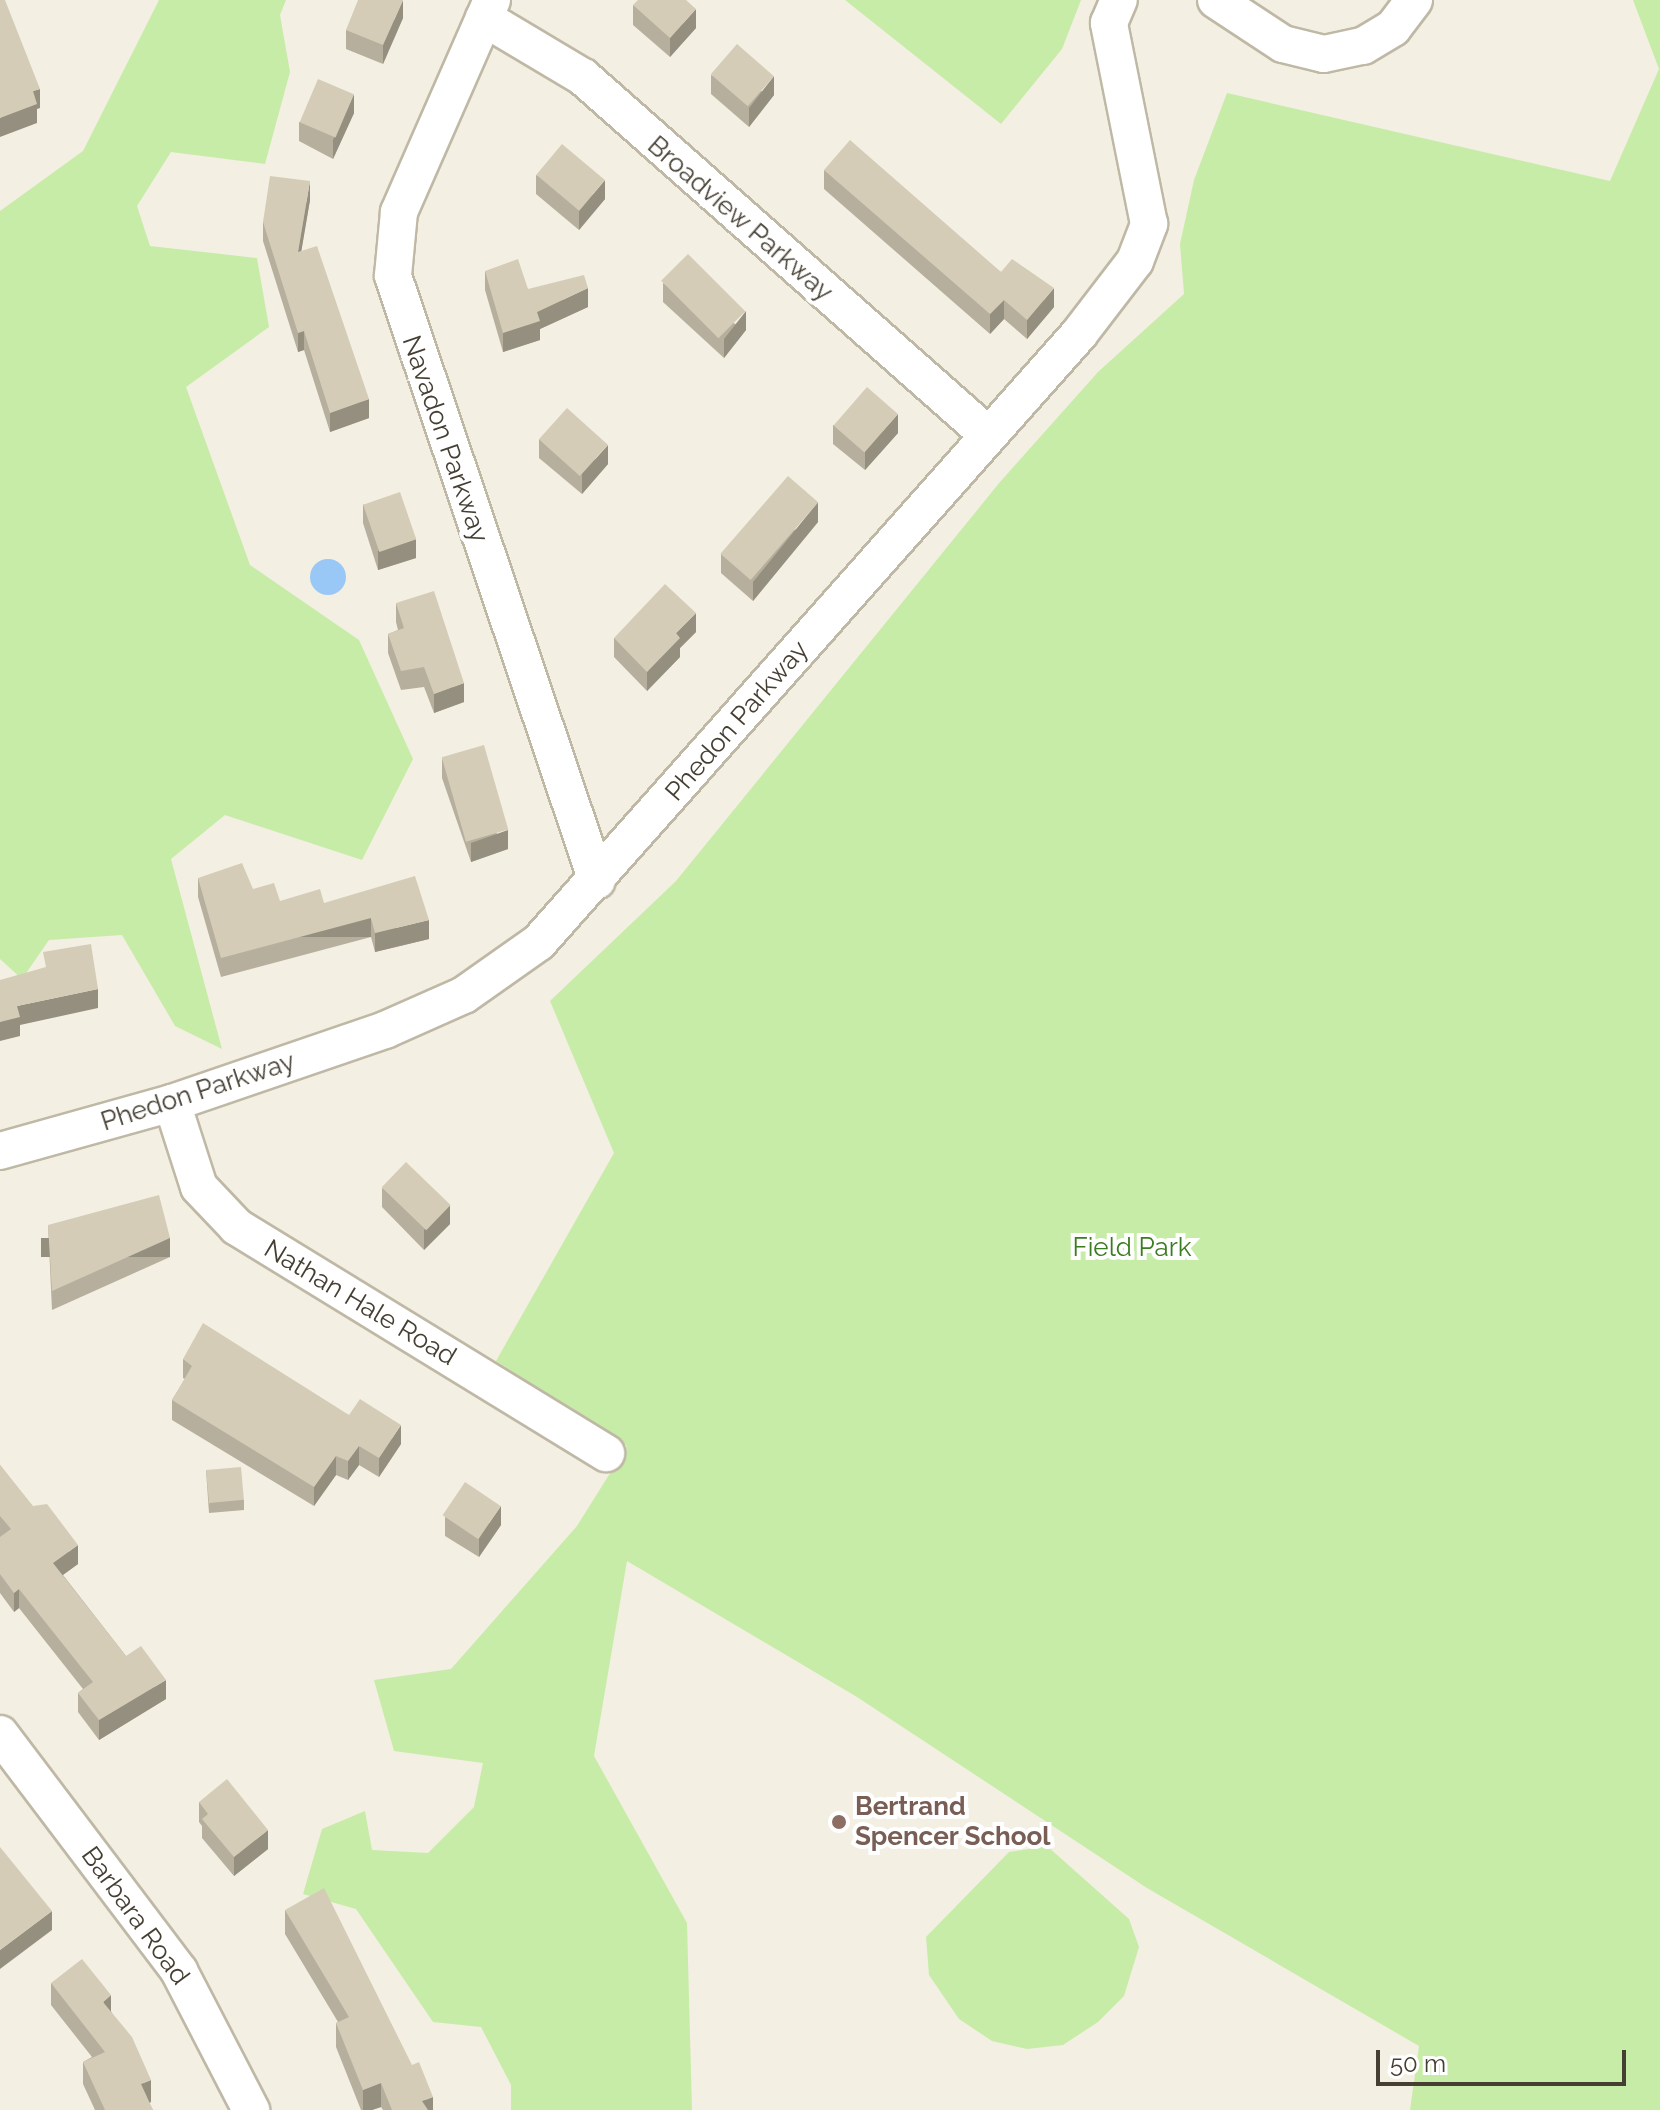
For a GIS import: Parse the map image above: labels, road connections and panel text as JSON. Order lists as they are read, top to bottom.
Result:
{
  "streets": {
    "street": [
      "Broadview Parkway",
      "Navadon Parkway",
      "Phedon Parkway",
      "Nathan Hale Road",
      "Barbara Road"
    ]
  },
  "crossings": [
    ["Broadview Parkway", "Navadon Parkway"],
    ["Broadview Parkway", "Phedon Parkway"],
    ["Navadon Parkway", "Phedon Parkway"],
    ["Phedon Parkway", "Nathan Hale Road"]
  ],
  "parks": ["Field Park"],
  "places": ["Bertrand Spencer School"],
  "scale_bar": "50 m"
}
